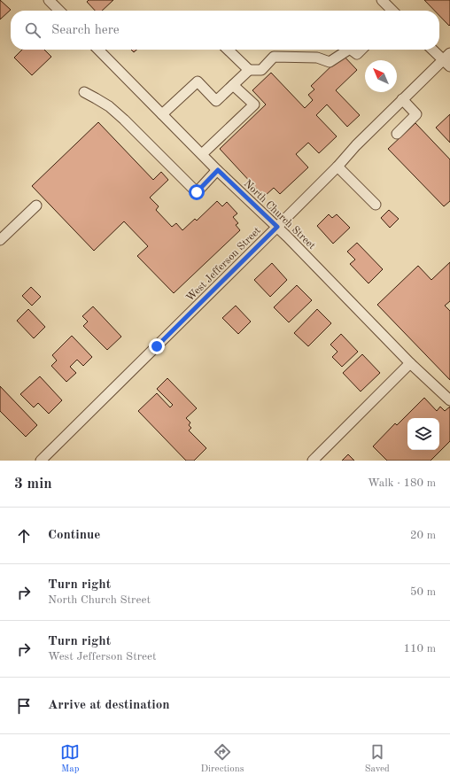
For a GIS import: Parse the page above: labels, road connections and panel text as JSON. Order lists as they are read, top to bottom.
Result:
{
  "streets": {
    "street": ["North Church Street", "West Jefferson Street"]
  },
  "crossings": [
    ["North Church Street", "West Jefferson Street"]
  ],
  "north": "top left",
  "page": {
    "search": "Search here",
    "heading": ["3 min", "Walk · 180 m"],
    "list": [
      ["Continue", "20 m"],
      ["Turn right", "North Church Street", "50 m"],
      ["Turn right", "West Jefferson Street", "110 m"],
      "Arrive at destination"
    ],
    "nav": ["Map", "Directions", "Saved"]
  }
}
